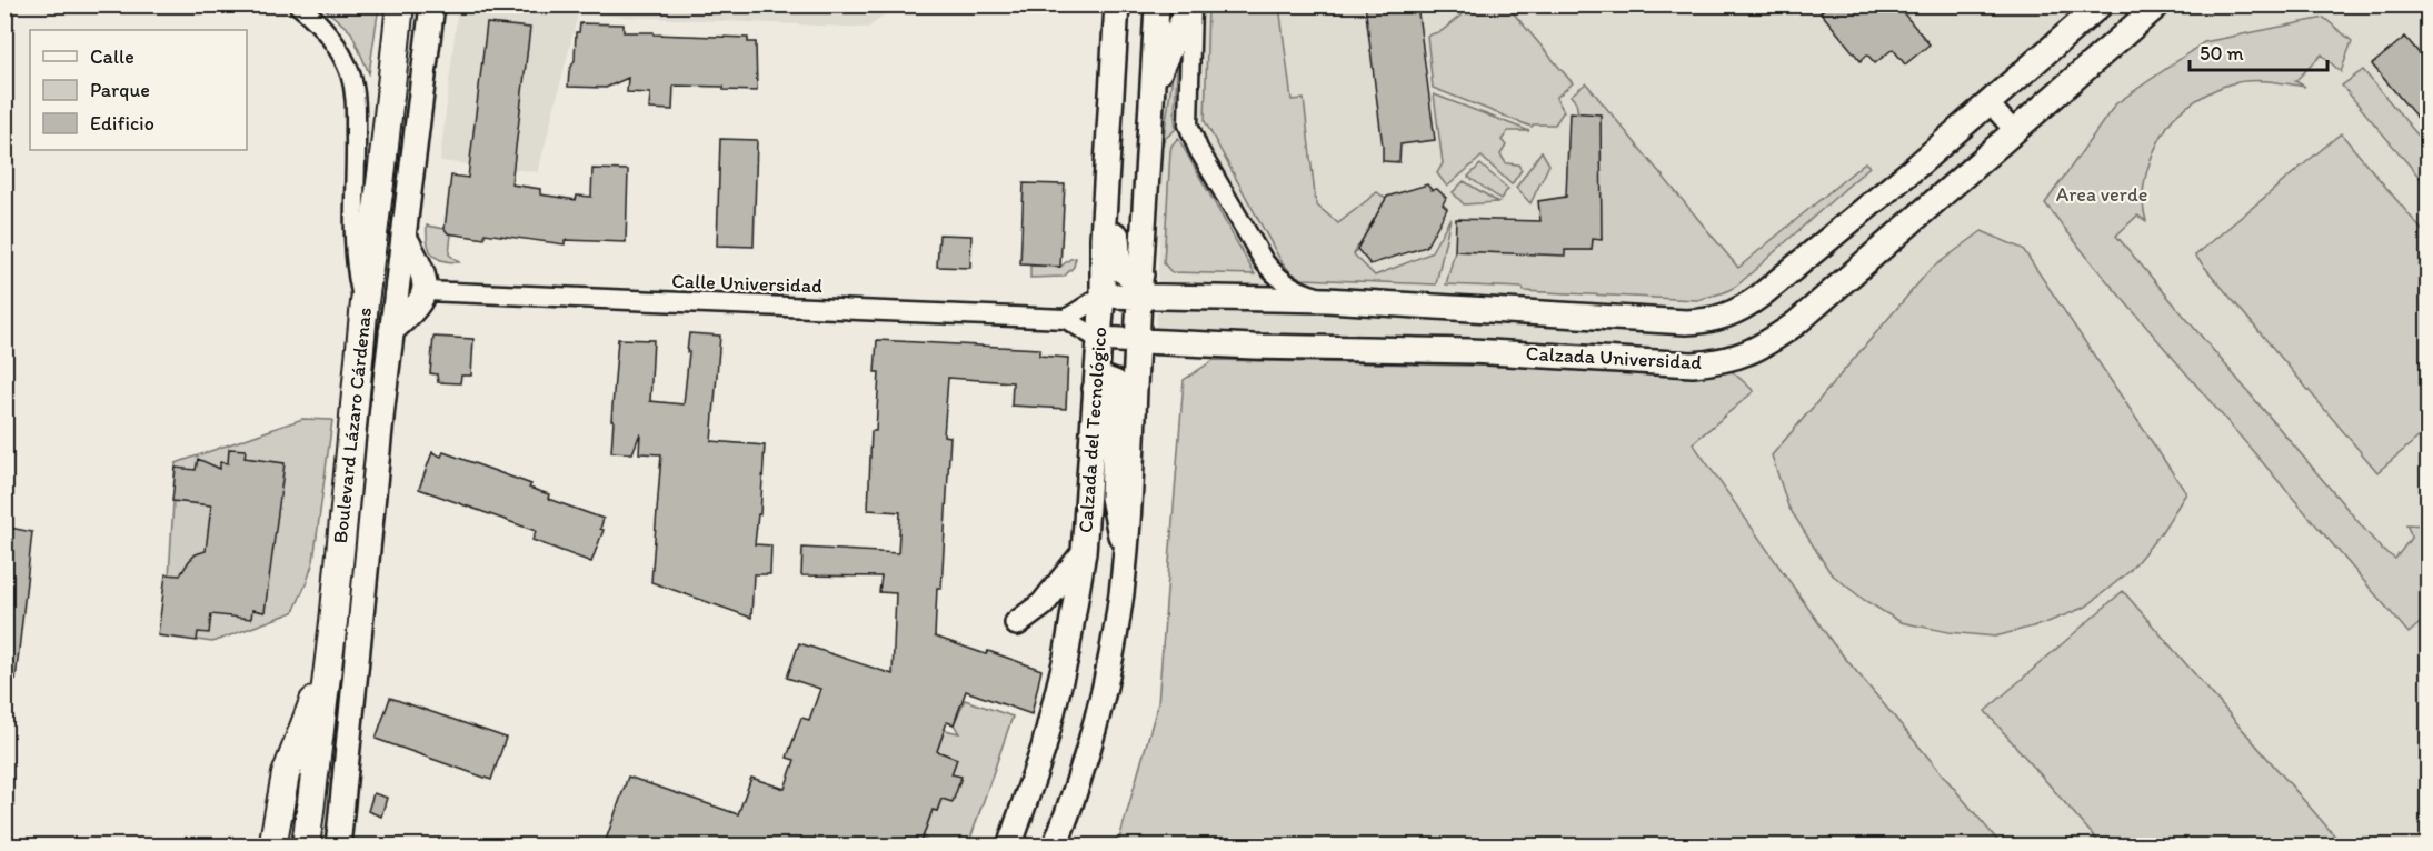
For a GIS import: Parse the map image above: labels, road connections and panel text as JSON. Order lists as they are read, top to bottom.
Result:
{
  "streets": {
    "highway": ["Boulevard Lázaro Cárdenas"],
    "main road": ["Calzada Universidad", "Calzada del Tecnológico"],
    "street": ["Calle Universidad"]
  },
  "crossings": [
    ["Calle Universidad", "Calzada Universidad"],
    ["Calle Universidad", "Calzada del Tecnológico"],
    ["Calzada Universidad", "Calzada del Tecnológico"]
  ],
  "parks": ["Area verde"],
  "legend": ["Calle", "Parque", "Edificio"],
  "scale_bar": "50 m"
}
